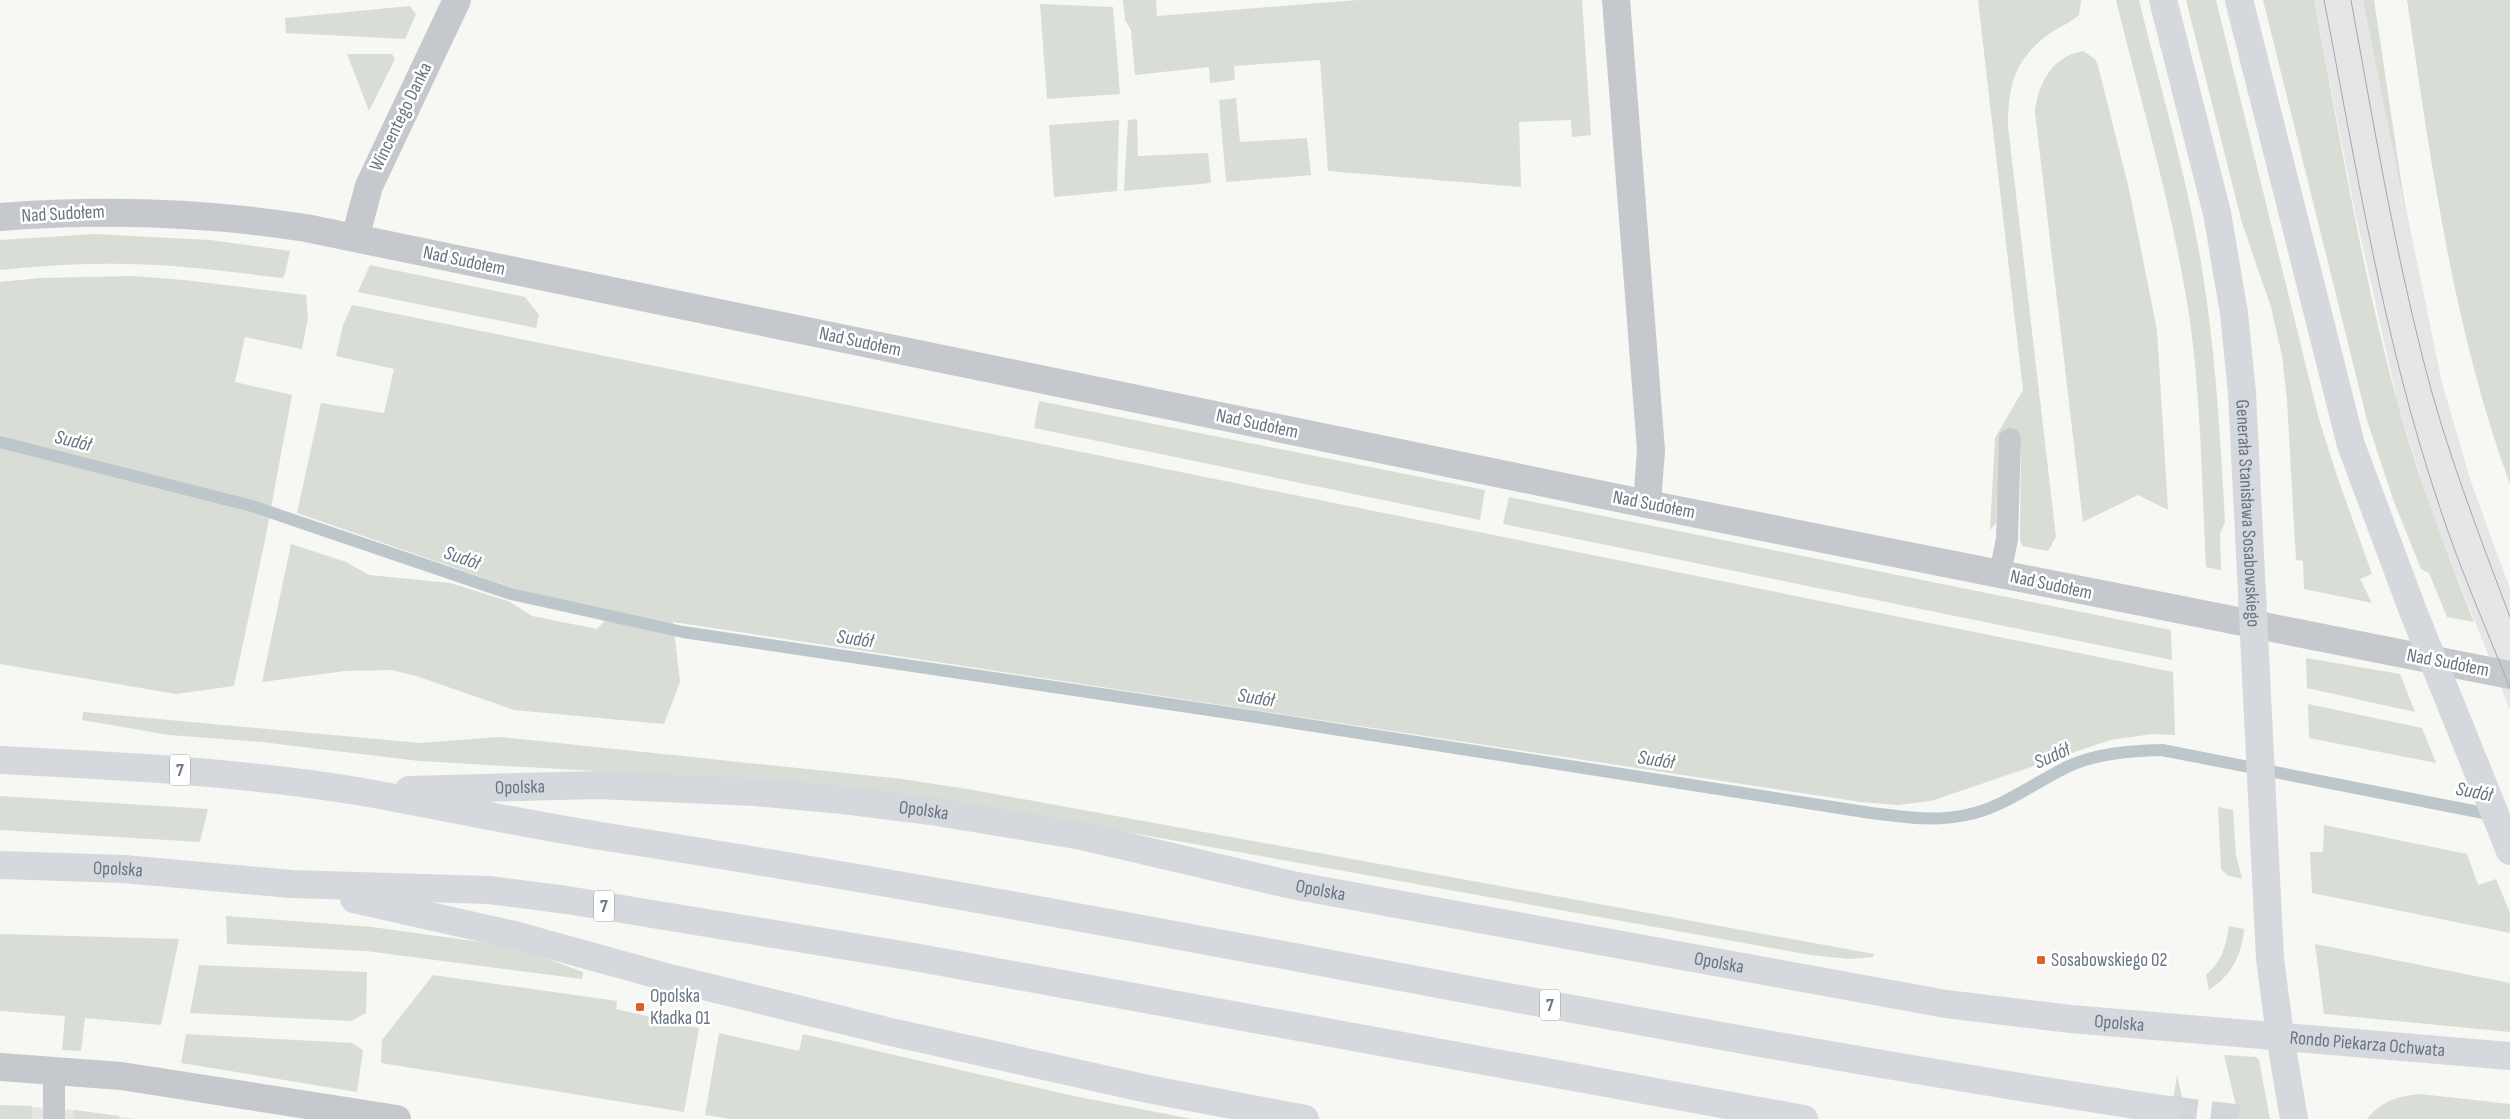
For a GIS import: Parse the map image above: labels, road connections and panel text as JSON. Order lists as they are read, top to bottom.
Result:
{
  "streets": {
    "main road": [
      "Generała Stanisława Sosabowskiego",
      "7",
      "Opolska",
      "Rondo Piekarza Ochwata"
    ],
    "street": ["Wincentego Danka", "Nad Sudołem"]
  },
  "crossings": [
    ["Wincentego Danka", "Nad Sudołem"],
    ["Generała Stanisława Sosabowskiego", "Opolska"],
    ["Generała Stanisława Sosabowskiego", "Rondo Piekarza Ochwata"],
    ["Opolska", "Rondo Piekarza Ochwata"]
  ],
  "water": ["Sudół"],
  "places": {
    "transit": ["Sosabowskiego 02", "Opolska Kładka 01"]
  }
}
